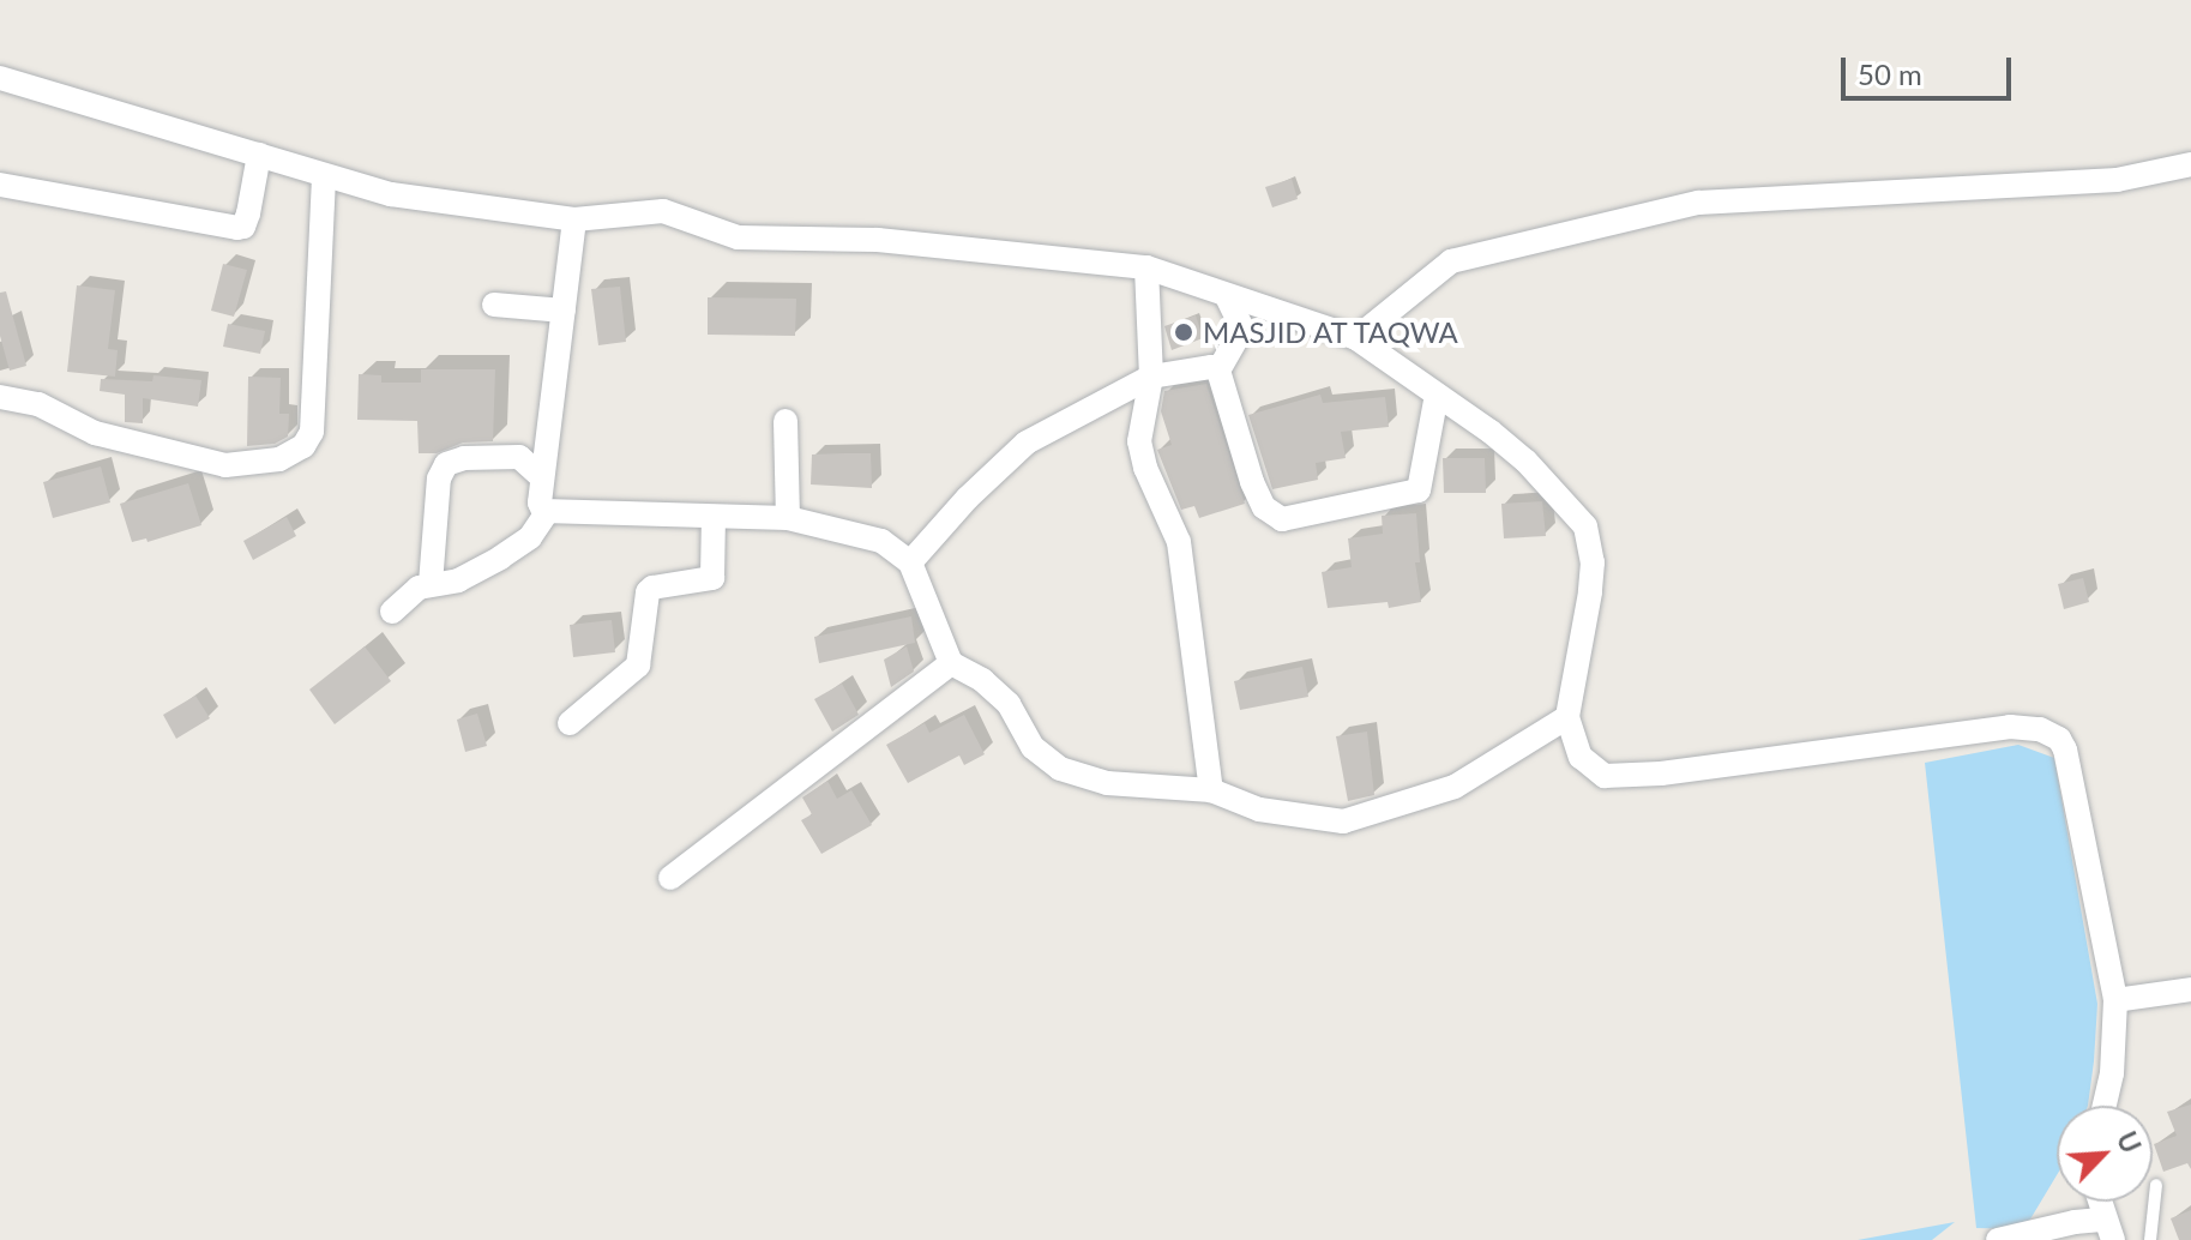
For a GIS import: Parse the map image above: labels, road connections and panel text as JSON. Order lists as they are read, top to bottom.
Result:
{
  "places": ["MASJID AT TAQWA"],
  "scale_bar": "50 m",
  "north": "top right"
}
